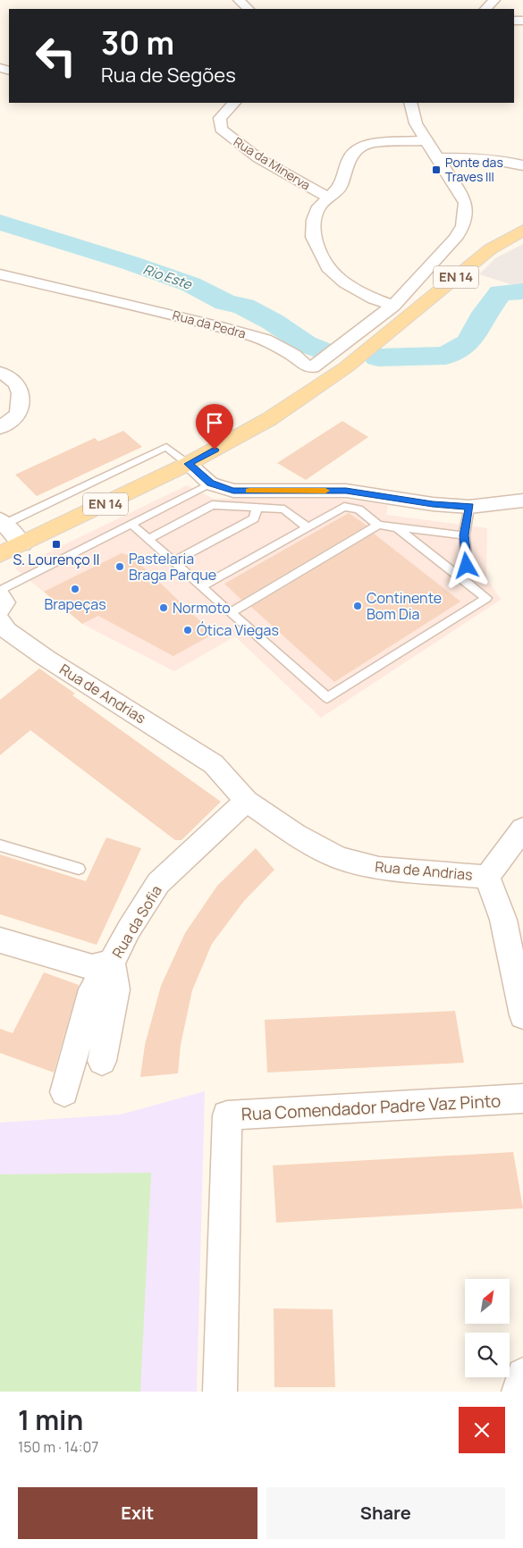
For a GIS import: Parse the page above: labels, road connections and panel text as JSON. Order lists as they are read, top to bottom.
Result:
{
  "streets": {
    "main road": ["EN 14"],
    "street": [
      "Rua da Minerva",
      "Rua da Pedra",
      "Rua de Andrias",
      "Rua da Sofia",
      "Rua Comendador Padre Vaz Pinto"
    ]
  },
  "crossings": [
    ["Rua da Minerva", "EN 14"],
    ["Rua da Minerva", "Rua da Pedra"],
    ["EN 14", "Rua da Pedra"],
    ["Rua de Andrias", "Rua da Sofia"]
  ],
  "water": ["Rio Este"],
  "places": {
    "transit": ["Ponte das Traves III", "S. Lourenço II"],
    "other": [
      "Pastelaria Braga Parque",
      "Brapeças",
      "Continente Bom Dia",
      "Normoto",
      "Ótica Viegas"
    ]
  },
  "north": "top right",
  "page": {
    "turn": ["30 m", "Rua de Segões"],
    "heading": ["1 min", "150 m · 14:07"],
    "buttons": ["Exit", "Share"]
  }
}
